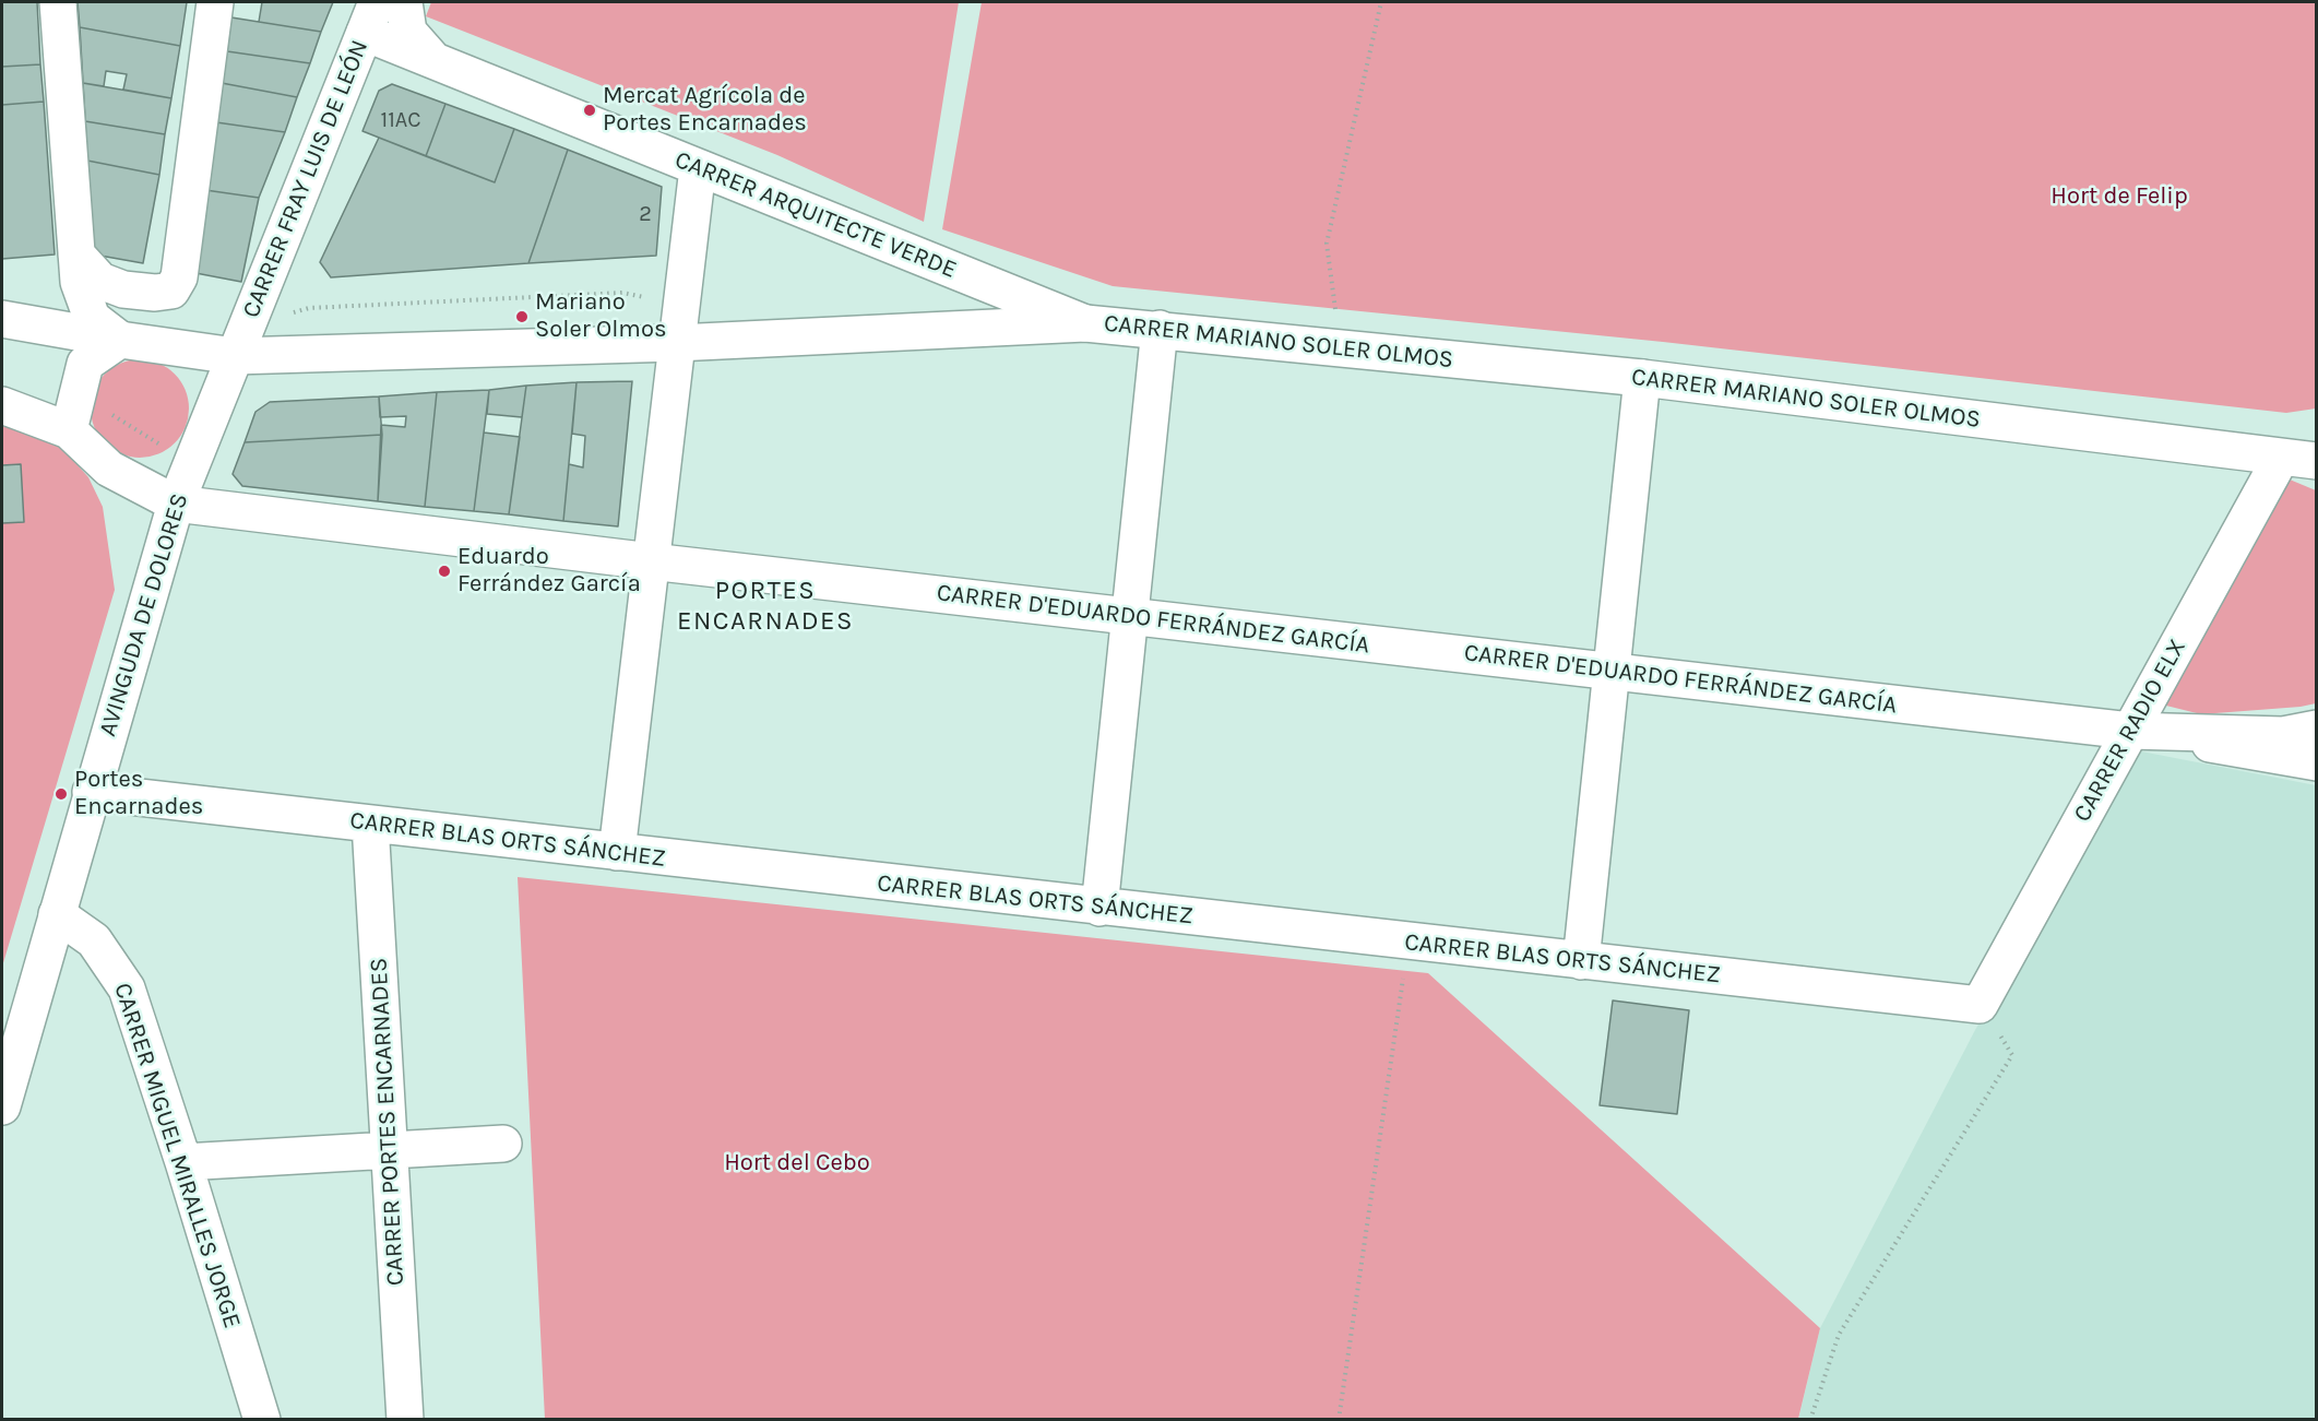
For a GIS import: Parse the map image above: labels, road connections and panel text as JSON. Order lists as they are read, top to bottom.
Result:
{
  "streets": {
    "street": [
      "CARRER FRAY LUIS DE LEÓN",
      "CARRER ARQUITECTE VERDE",
      "CARRER MARIANO SOLER OLMOS",
      "AVINGUDA DE DOLORES",
      "CARRER D'EDUARDO FERRÁNDEZ GARCÍA",
      "CARRER RADIO ELX",
      "CARRER BLAS ORTS SÁNCHEZ",
      "CARRER PORTES ENCARNADES",
      "CARRER MIGUEL MIRALLES JORGE"
    ]
  },
  "crossings": [
    ["CARRER FRAY LUIS DE LEÓN", "CARRER ARQUITECTE VERDE"],
    ["CARRER FRAY LUIS DE LEÓN", "CARRER MARIANO SOLER OLMOS"],
    ["CARRER FRAY LUIS DE LEÓN", "AVINGUDA DE DOLORES"],
    ["CARRER ARQUITECTE VERDE", "CARRER MARIANO SOLER OLMOS"],
    ["CARRER MARIANO SOLER OLMOS", "AVINGUDA DE DOLORES"],
    ["CARRER MARIANO SOLER OLMOS", "CARRER RADIO ELX"],
    ["AVINGUDA DE DOLORES", "CARRER D'EDUARDO FERRÁNDEZ GARCÍA"],
    ["AVINGUDA DE DOLORES", "CARRER BLAS ORTS SÁNCHEZ"],
    ["AVINGUDA DE DOLORES", "CARRER MIGUEL MIRALLES JORGE"],
    ["CARRER D'EDUARDO FERRÁNDEZ GARCÍA", "CARRER RADIO ELX"],
    ["CARRER RADIO ELX", "CARRER BLAS ORTS SÁNCHEZ"],
    ["CARRER BLAS ORTS SÁNCHEZ", "CARRER PORTES ENCARNADES"]
  ],
  "districts": ["PORTES ENCARNADES"],
  "parks": ["Hort de Felip", "Hort del Cebo"],
  "places": [
    "Mercat Agrícola de Portes Encarnades",
    "Mariano Soler Olmos",
    "Eduardo Ferrández García",
    "Portes Encarnades"
  ],
  "house_numbers": ["11AC", "2"]
}
